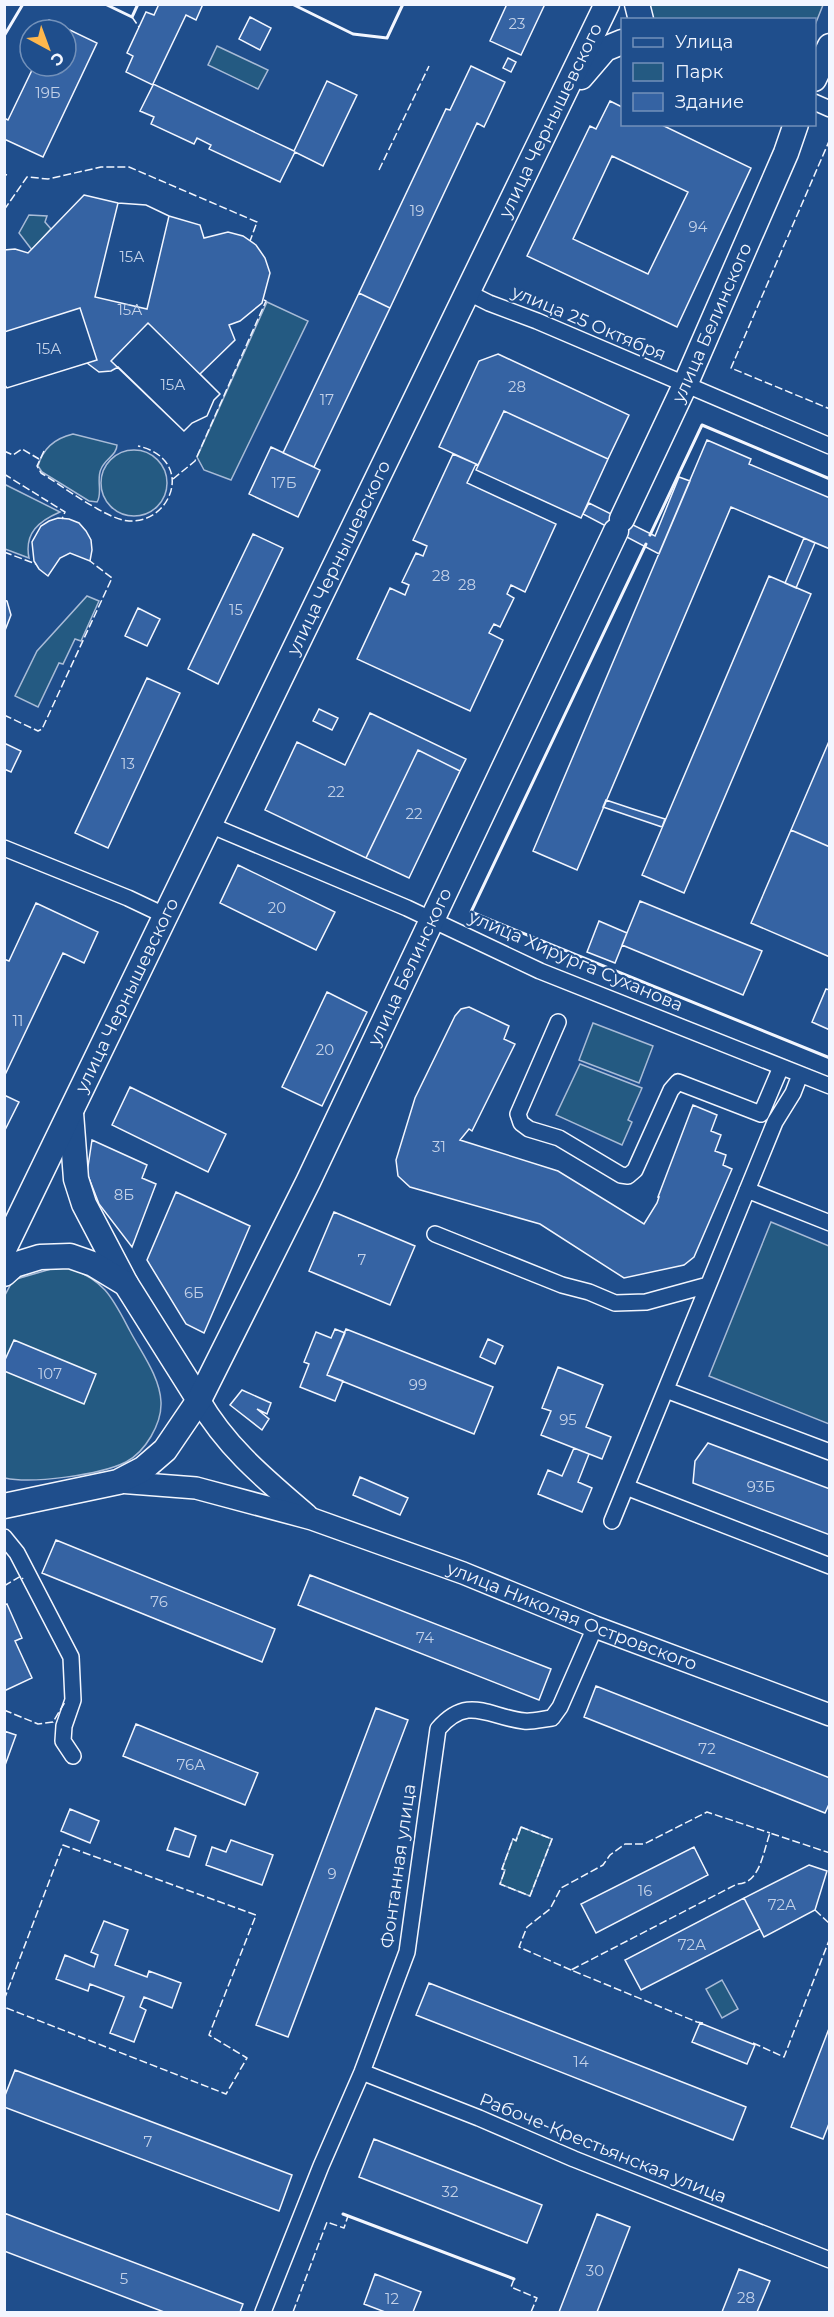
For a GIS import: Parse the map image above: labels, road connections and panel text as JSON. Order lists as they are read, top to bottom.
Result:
{
  "streets": {
    "main road": ["улица Чернышевского", "улица Белинского", "улица Николая Островского"],
    "street": [
      "улица 25 Октября",
      "улица Хирурга Суханова",
      "Фонтанная улица",
      "Рабоче-Крестьянская улица"
    ]
  },
  "crossings": [
    ["улица Чернышевского", "улица 25 Октября"],
    ["улица Чернышевского", "улица Белинского"],
    ["улица Чернышевского", "улица Хирурга Суханова"],
    ["улица Чернышевского", "улица Николая Островского"],
    ["улица 25 Октября", "улица Белинского"],
    ["улица Белинского", "улица Хирурга Суханова"],
    ["улица Белинского", "улица Николая Островского"],
    ["улица Николая Островского", "Фонтанная улица"],
    ["Фонтанная улица", "Рабоче-Крестьянская улица"]
  ],
  "house_numbers": [
    "23",
    "19Б",
    "19",
    "94",
    "15А",
    "15А",
    "15А",
    "15А",
    "28",
    "17",
    "17Б",
    "28",
    "28",
    "15",
    "13",
    "22",
    "22",
    "20",
    "11",
    "20",
    "31",
    "8Б",
    "7",
    "6Б",
    "107",
    "99",
    "95",
    "93Б",
    "76",
    "74",
    "72",
    "76А",
    "9",
    "16",
    "72А",
    "72А",
    "14",
    "7",
    "32",
    "30",
    "5",
    "28",
    "12"
  ],
  "legend": ["Улица", "Парк", "Здание"],
  "north": "bottom right"
}
